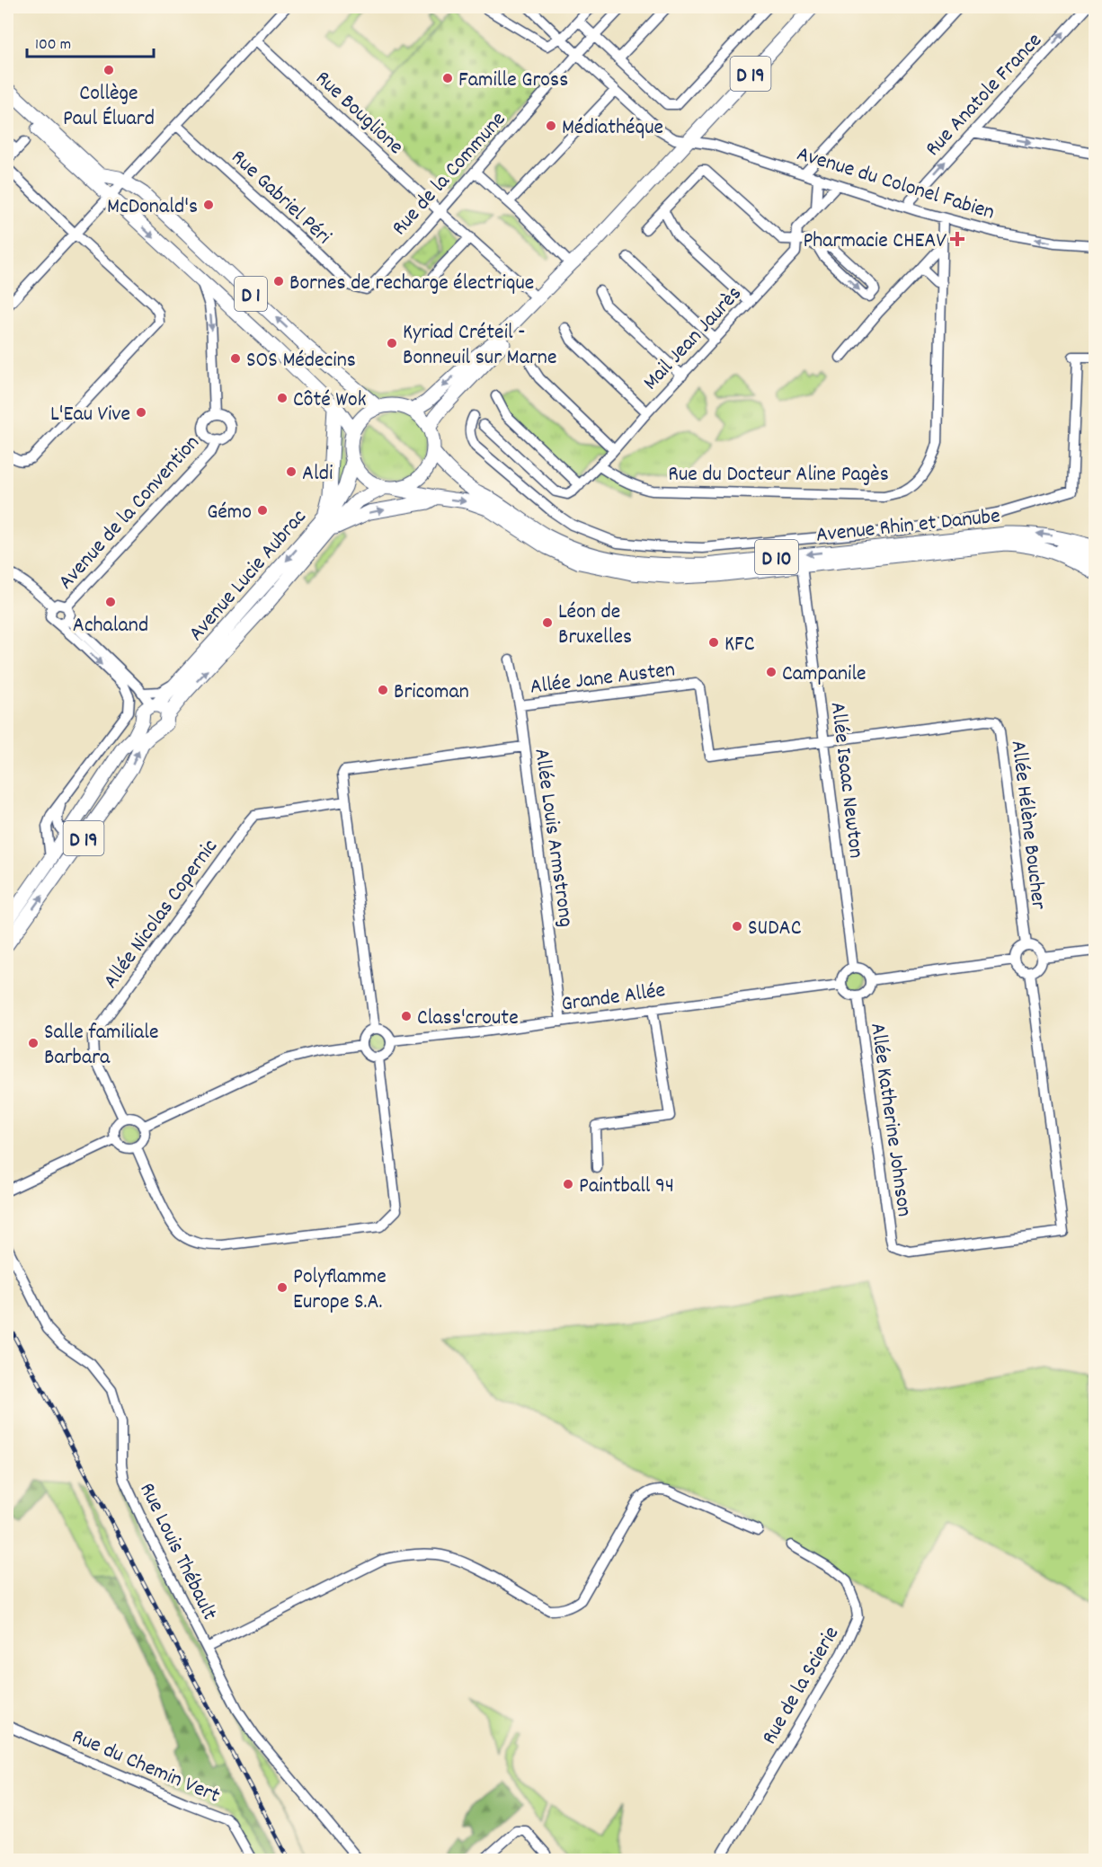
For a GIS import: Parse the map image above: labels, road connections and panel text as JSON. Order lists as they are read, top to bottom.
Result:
{
  "streets": {
    "main road": [
      "D 19",
      "D 1",
      "Avenue Rhin et Danube",
      "D 10",
      "Avenue Lucie Aubrac"
    ],
    "street": [
      "Rue Anatole France",
      "Rue Bouglione",
      "Rue de la Commune",
      "Avenue du Colonel Fabien",
      "Rue Gabriel Péri",
      "Mail Jean Jaurès",
      "Rue du Docteur Aline Pagès",
      "Avenue de la Convention",
      "Allée Jane Austen",
      "Allée Isaac Newton",
      "Allée Hélène Boucher",
      "Allée Louis Armstrong",
      "Allée Nicolas Copernic",
      "Grande Allée",
      "Allée Katherine Johnson",
      "Rue Louis Thébault",
      "Rue de la Scierie",
      "Rue du Chemin Vert"
    ]
  },
  "crossings": [
    ["D 19", "Rue Bouglione"],
    ["D 19", "Avenue du Colonel Fabien"],
    ["D 19", "D 1"],
    ["D 19", "Avenue Rhin et Danube"],
    ["D 19", "Avenue Lucie Aubrac"],
    ["Rue Anatole France", "Avenue du Colonel Fabien"],
    ["Rue Bouglione", "Rue de la Commune"],
    ["Rue de la Commune", "Avenue du Colonel Fabien"],
    ["Rue de la Commune", "Rue Gabriel Péri"],
    ["Avenue du Colonel Fabien", "Mail Jean Jaurès"],
    ["Avenue du Colonel Fabien", "Rue du Docteur Aline Pagès"],
    ["D 1", "Avenue de la Convention"],
    ["D 1", "Avenue Rhin et Danube"],
    ["D 1", "Avenue Lucie Aubrac"],
    ["Mail Jean Jaurès", "Rue du Docteur Aline Pagès"],
    ["Avenue Rhin et Danube", "D 10"],
    ["Avenue Rhin et Danube", "Avenue Lucie Aubrac"],
    ["Avenue Rhin et Danube", "Allée Isaac Newton"],
    ["Allée Jane Austen", "Allée Isaac Newton"],
    ["Allée Jane Austen", "Allée Hélène Boucher"],
    ["Allée Jane Austen", "Allée Louis Armstrong"],
    ["Allée Isaac Newton", "Allée Hélène Boucher"],
    ["Allée Isaac Newton", "Grande Allée"],
    ["Allée Isaac Newton", "Allée Katherine Johnson"],
    ["Allée Hélène Boucher", "Allée Katherine Johnson"],
    ["Allée Louis Armstrong", "Grande Allée"],
    ["Grande Allée", "Allée Katherine Johnson"]
  ],
  "one_way": ["Rue Anatole France", "Avenue de la Convention"],
  "places": {
    "other": [
      "Collège Paul Éluard",
      "Famille Gross",
      "Médiathéque",
      "McDonald's",
      "Bornes de recharge électrique",
      "Kyriad Créteil - Bonneuil sur Marne",
      "SOS Médecins",
      "Côté Wok",
      "L'Eau Vive",
      "Aldi",
      "Gémo",
      "Achaland",
      "Léon de Bruxelles",
      "KFC",
      "Campanile",
      "Bricoman",
      "SUDAC",
      "Class'croute",
      "Salle familiale Barbara",
      "Paintball 94",
      "Polyflamme Europe S.A."
    ],
    "health": ["Pharmacie CHEAV"]
  },
  "scale_bar": "100 m"
}
